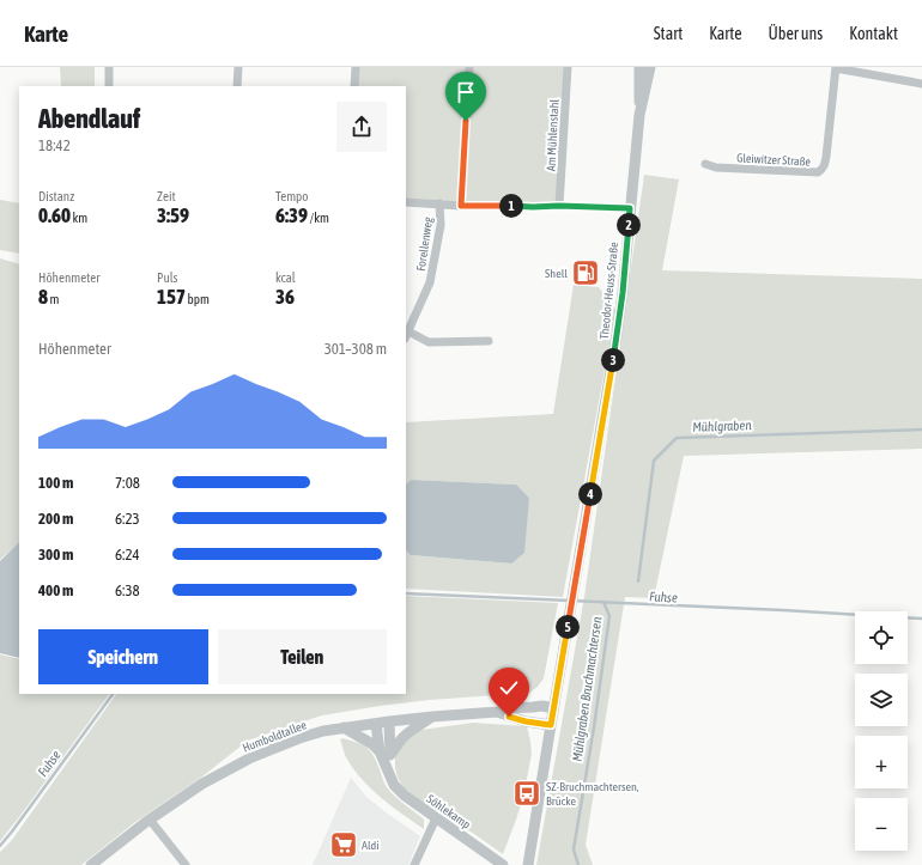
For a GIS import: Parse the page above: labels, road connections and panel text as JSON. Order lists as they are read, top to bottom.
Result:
{
  "streets": {
    "street": [
      "Am Mühlenstahl",
      "Gleiwitzer Straße",
      "Forellenweg",
      "Theodor-Heuss-Straße",
      "Humboldtallee",
      "Söhlekamp"
    ]
  },
  "crossings": [
    ["Theodor-Heuss-Straße", "Humboldtallee"],
    ["Humboldtallee", "Söhlekamp"]
  ],
  "water": ["Mühlgraben", "Fuhse", "Mühlgraben Bruchmachtersen"],
  "places": {
    "fuel station": ["Shell"],
    "bus stop": ["SZ-Bruchmachtersen, Brücke"],
    "supermarket": ["Aldi"]
  },
  "page": {
    "header": "Karte",
    "nav": [
      "Start",
      "Karte",
      "Über uns",
      "Kontakt"
    ],
    "heading": ["Abendlauf", "18:42"],
    "stats": [
      ["Distanz", "0.60 km"],
      ["Zeit", "3:59"],
      ["Tempo", "6:39 /km"],
      ["Höhenmeter", "8 m"],
      ["Puls", "157 bpm"],
      ["kcal", "36"]
    ],
    "pins": [
      "1",
      "2",
      "3",
      "4",
      "5"
    ],
    "chart": ["Höhenmeter", "301–308 m"],
    "list": [
      {
        "name": "100 m",
        "note": "7:08"
      },
      {
        "name": "200 m",
        "note": "6:23"
      },
      {
        "name": "300 m",
        "note": "6:24"
      },
      {
        "name": "400 m",
        "note": "6:38"
      }
    ],
    "map_buttons": ["+", "−"],
    "buttons": ["Speichern", "Teilen"]
  }
}
